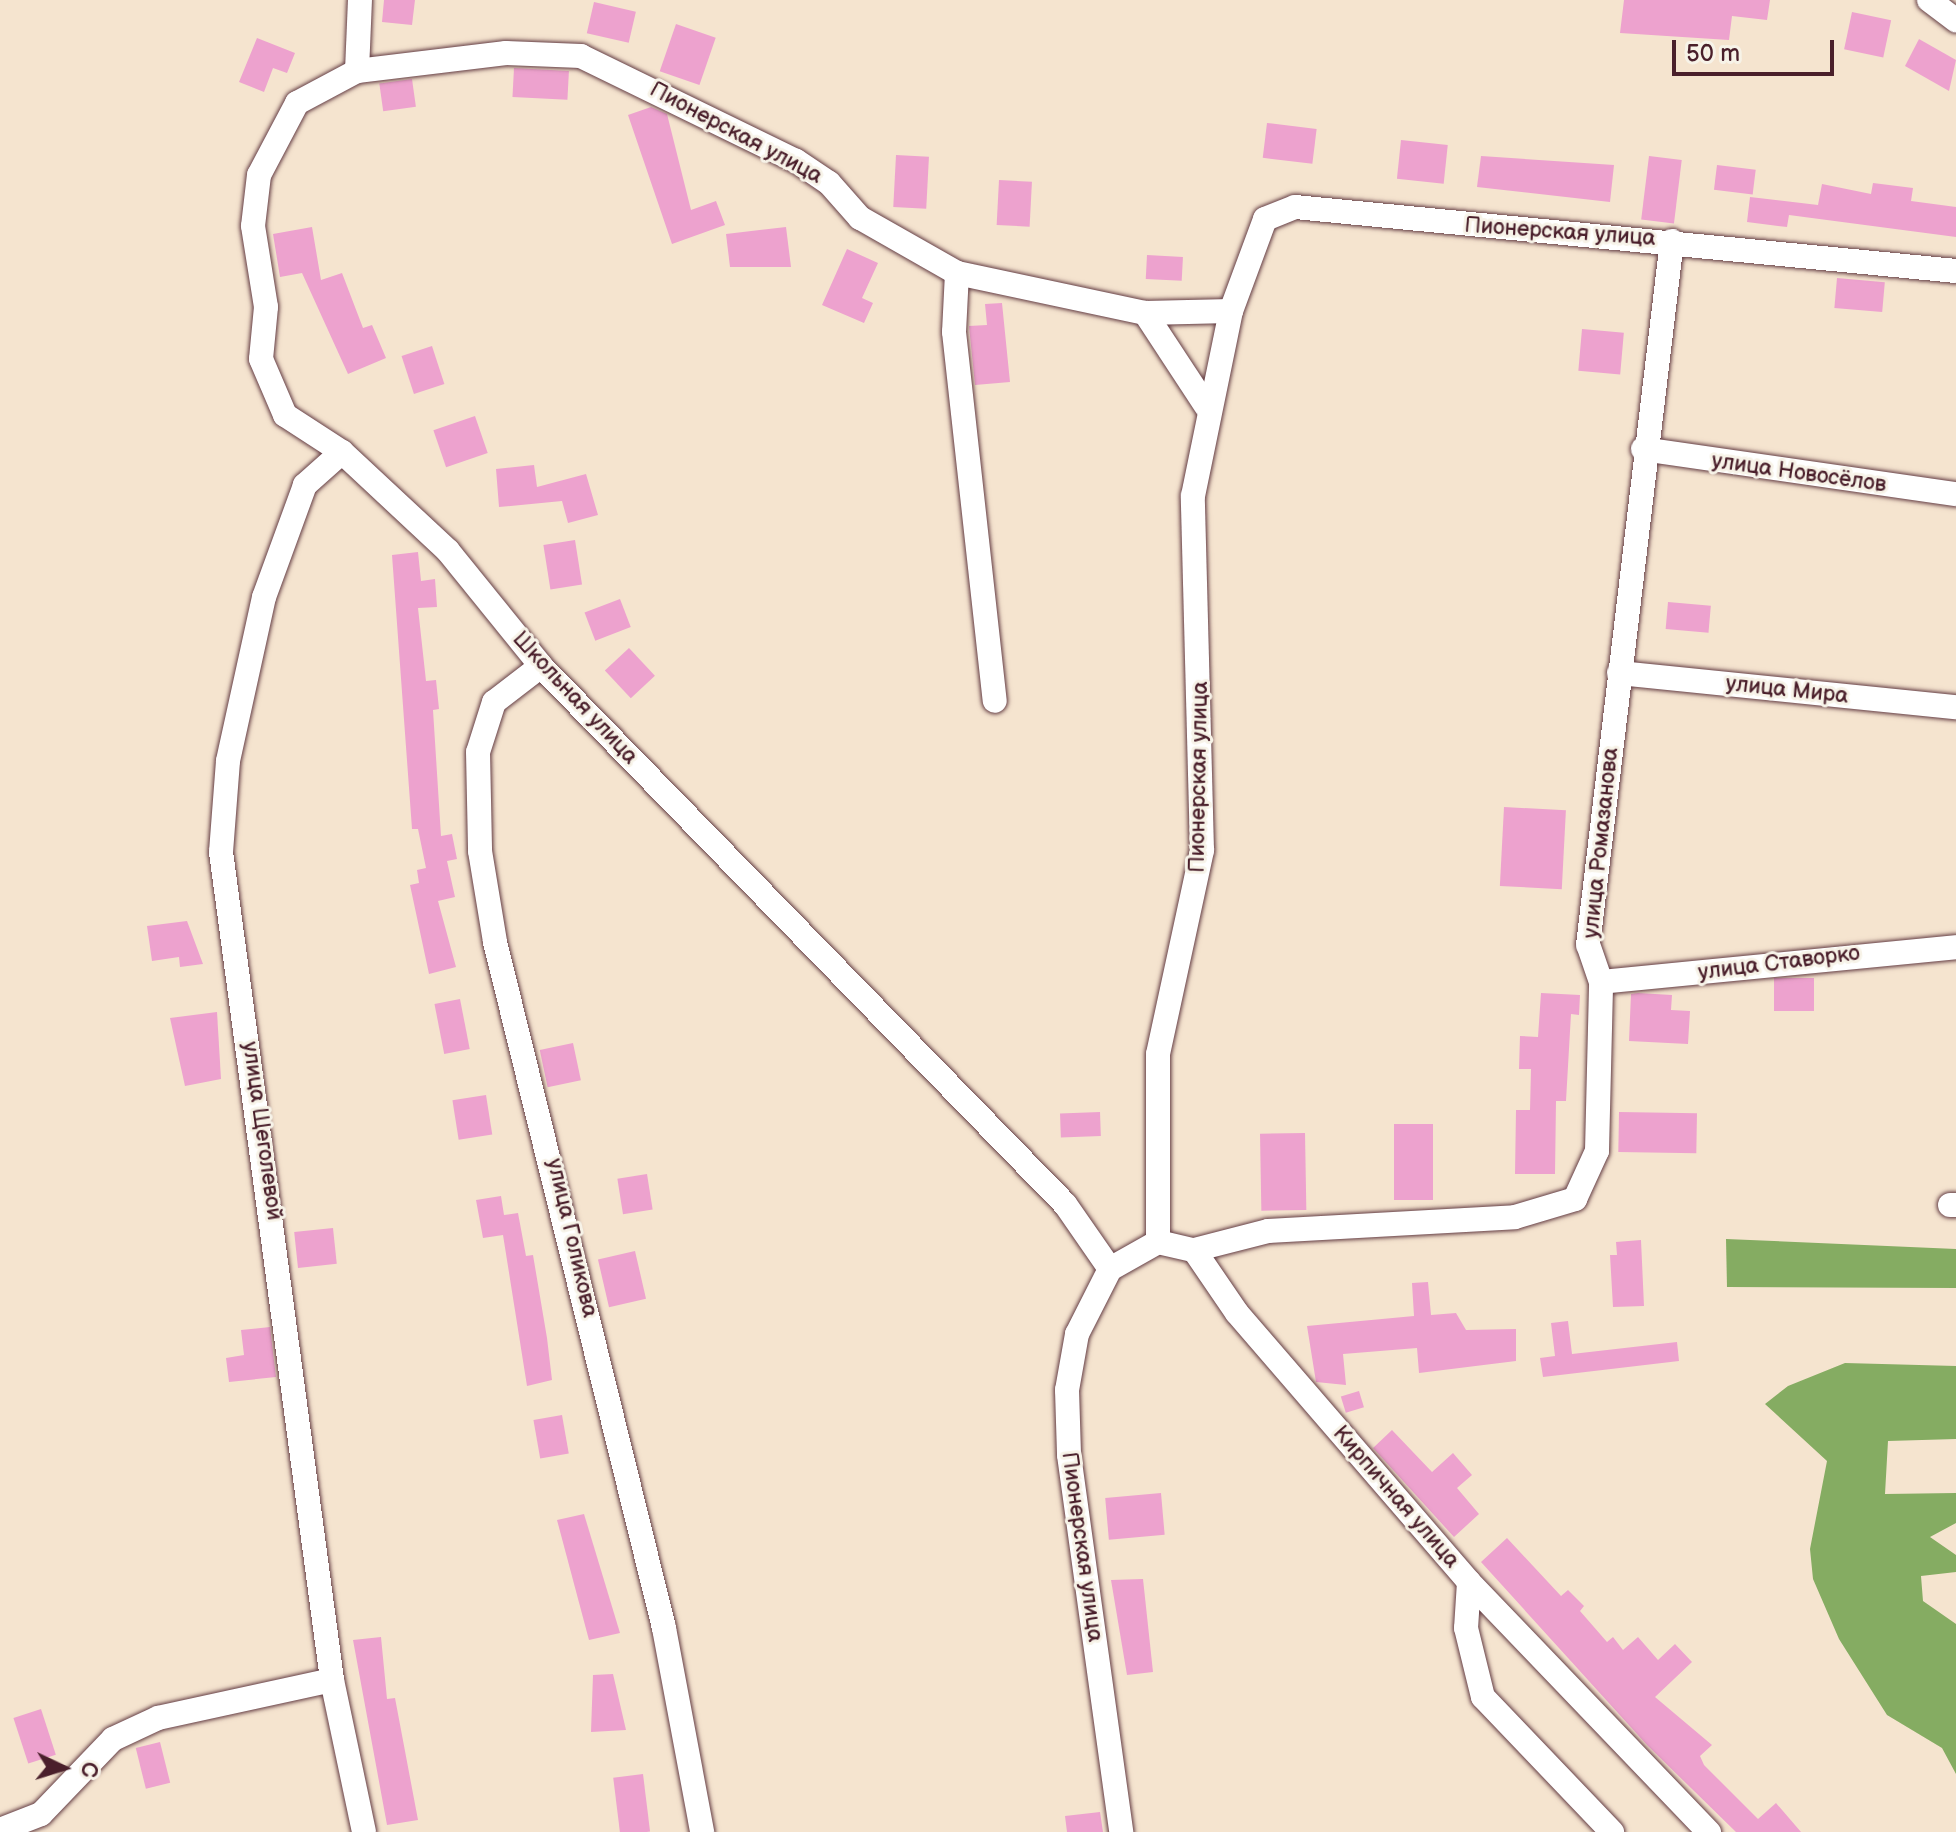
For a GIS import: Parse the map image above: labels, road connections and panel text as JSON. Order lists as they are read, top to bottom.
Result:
{
  "streets": {
    "street": [
      "Пионерская улица",
      "улица Новосёлов",
      "улица Мира",
      "Школьная улица",
      "улица Ромазанова",
      "улица Ставорко",
      "улица Щеголевой",
      "улица Голикова",
      "Кирпичная улица"
    ]
  },
  "crossings": [
    ["Пионерская улица", "Школьная улица"],
    ["Пионерская улица", "улица Ромазанова"],
    ["улица Новосёлов", "улица Ромазанова"],
    ["улица Мира", "улица Ромазанова"],
    ["Школьная улица", "улица Щеголевой"],
    ["Школьная улица", "улица Голикова"],
    ["улица Ромазанова", "улица Ставорко"],
    ["улица Ромазанова", "Кирпичная улица"]
  ],
  "scale_bar": "50 m",
  "north": "right"
}
